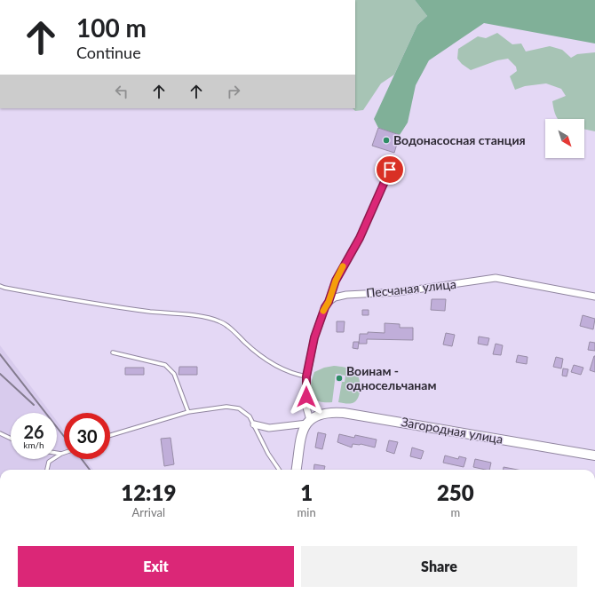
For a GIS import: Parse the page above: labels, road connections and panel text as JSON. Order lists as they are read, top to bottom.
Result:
{
  "streets": {
    "street": ["Песчаная улица", "Загородная улица"]
  },
  "places": ["Водонасосная станция", "Воинам - односельчанам"],
  "north": "bottom right",
  "page": {
    "turn": ["100 m", "Continue"],
    "speed": "26 km/h",
    "limit": "30",
    "eta": [
      "12:19",
      "Arrival",
      "1",
      "min",
      "250",
      "m"
    ],
    "buttons": ["Exit", "Share"]
  }
}
